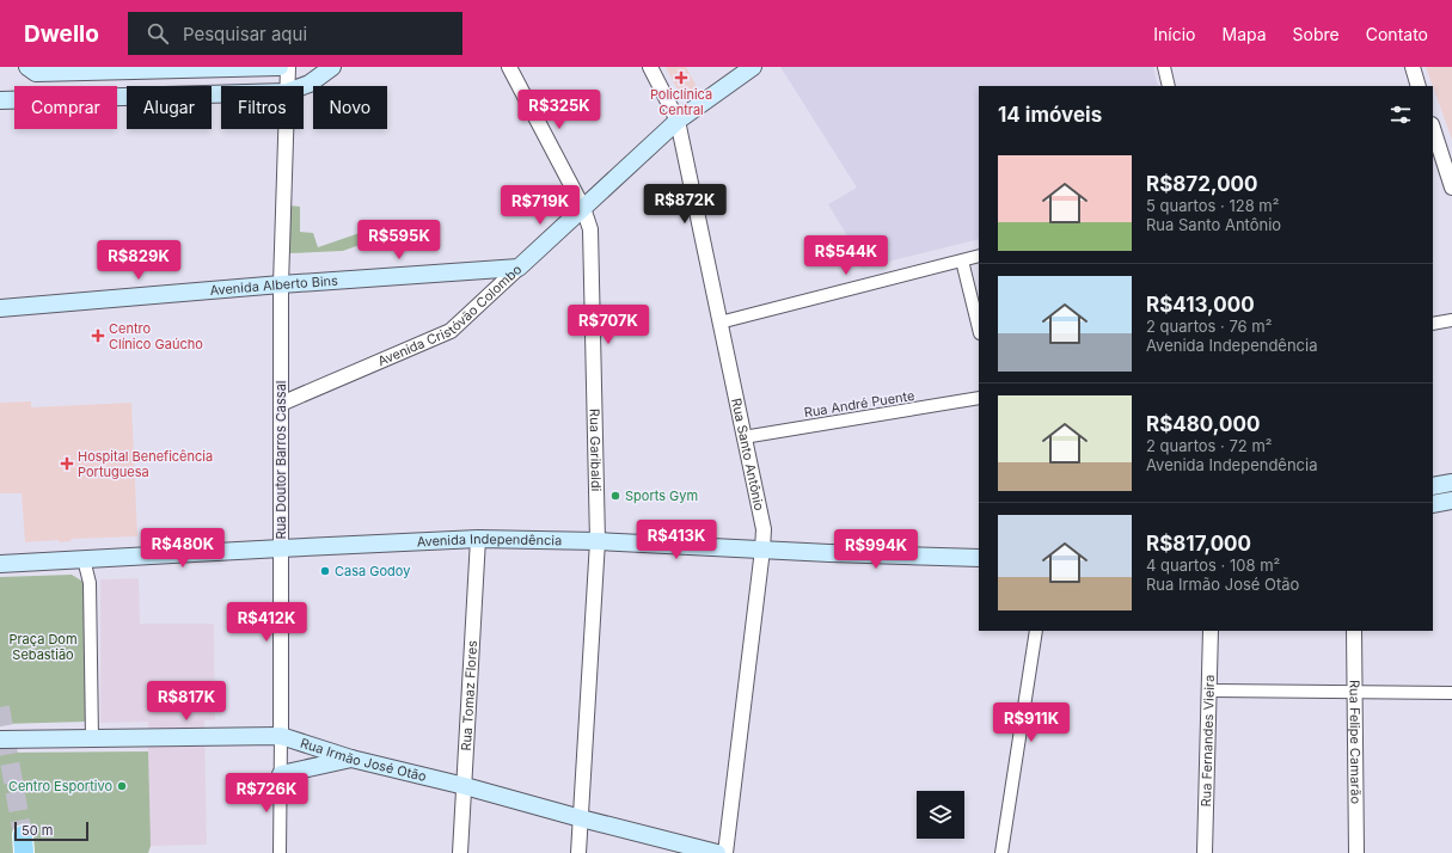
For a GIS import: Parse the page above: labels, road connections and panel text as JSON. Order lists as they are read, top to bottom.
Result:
{
  "streets": {
    "main road": [
      "Avenida Alberto Bins",
      "Avenida Cristóvão Colombo",
      "Avenida Independência",
      "Rua Irmão José Otão"
    ],
    "street": [
      "Rua André Puente",
      "Rua Garibaldi",
      "Rua Santo Antônio",
      "Rua Doutor Barros Cassal",
      "Rua Tomaz Flores",
      "Rua Felipe Camarão",
      "Rua Fernandes Vieira"
    ]
  },
  "crossings": [
    ["Avenida Alberto Bins", "Avenida Cristóvão Colombo"],
    ["Avenida Alberto Bins", "Rua Doutor Barros Cassal"],
    ["Avenida Cristóvão Colombo", "Rua Garibaldi"],
    ["Avenida Cristóvão Colombo", "Rua Santo Antônio"],
    ["Avenida Cristóvão Colombo", "Rua Doutor Barros Cassal"],
    ["Rua André Puente", "Rua Santo Antônio"],
    ["Rua Garibaldi", "Avenida Independência"],
    ["Rua Garibaldi", "Rua Irmão José Otão"],
    ["Rua Santo Antônio", "Avenida Independência"],
    ["Rua Doutor Barros Cassal", "Avenida Independência"],
    ["Rua Doutor Barros Cassal", "Rua Irmão José Otão"],
    ["Avenida Independência", "Rua Tomaz Flores"],
    ["Rua Tomaz Flores", "Rua Irmão José Otão"]
  ],
  "parks": ["Praça Dom Sebastião"],
  "places": {
    "health": ["Policlínica Central", "Centro Clínico Gaúcho", "Hospital Beneficência Portuguesa"],
    "other": ["Sports Gym", "Casa Godoy", "Centro Esportivo"]
  },
  "scale_bar": "50 m",
  "page": {
    "header": "Dwello",
    "search": "Pesquisar aqui",
    "nav": [
      "Início",
      "Mapa",
      "Sobre",
      "Contato"
    ],
    "chip": [
      "Comprar",
      "Alugar",
      "Filtros",
      "Novo"
    ],
    "heading": "14 imóveis",
    "price": [
      "R$325K",
      "R$872K",
      "R$719K",
      "R$595K",
      "R$544K",
      "R$829K",
      "R$707K",
      "R$413K",
      "R$480K",
      "R$994K",
      "R$412K",
      "R$817K",
      "R$911K",
      "R$726K"
    ],
    "list": [
      {
        "name": "R$872,000",
        "note": "5 quartos · 128 m² · Rua Santo Antônio"
      },
      {
        "name": "R$413,000",
        "note": "2 quartos · 76 m² · Avenida Independência"
      },
      {
        "name": "R$480,000",
        "note": "2 quartos · 72 m² · Avenida Independência"
      },
      {
        "name": "R$817,000",
        "note": "4 quartos · 108 m² · Rua Irmão José Otão"
      }
    ],
    "scale": "50 m"
  }
}
